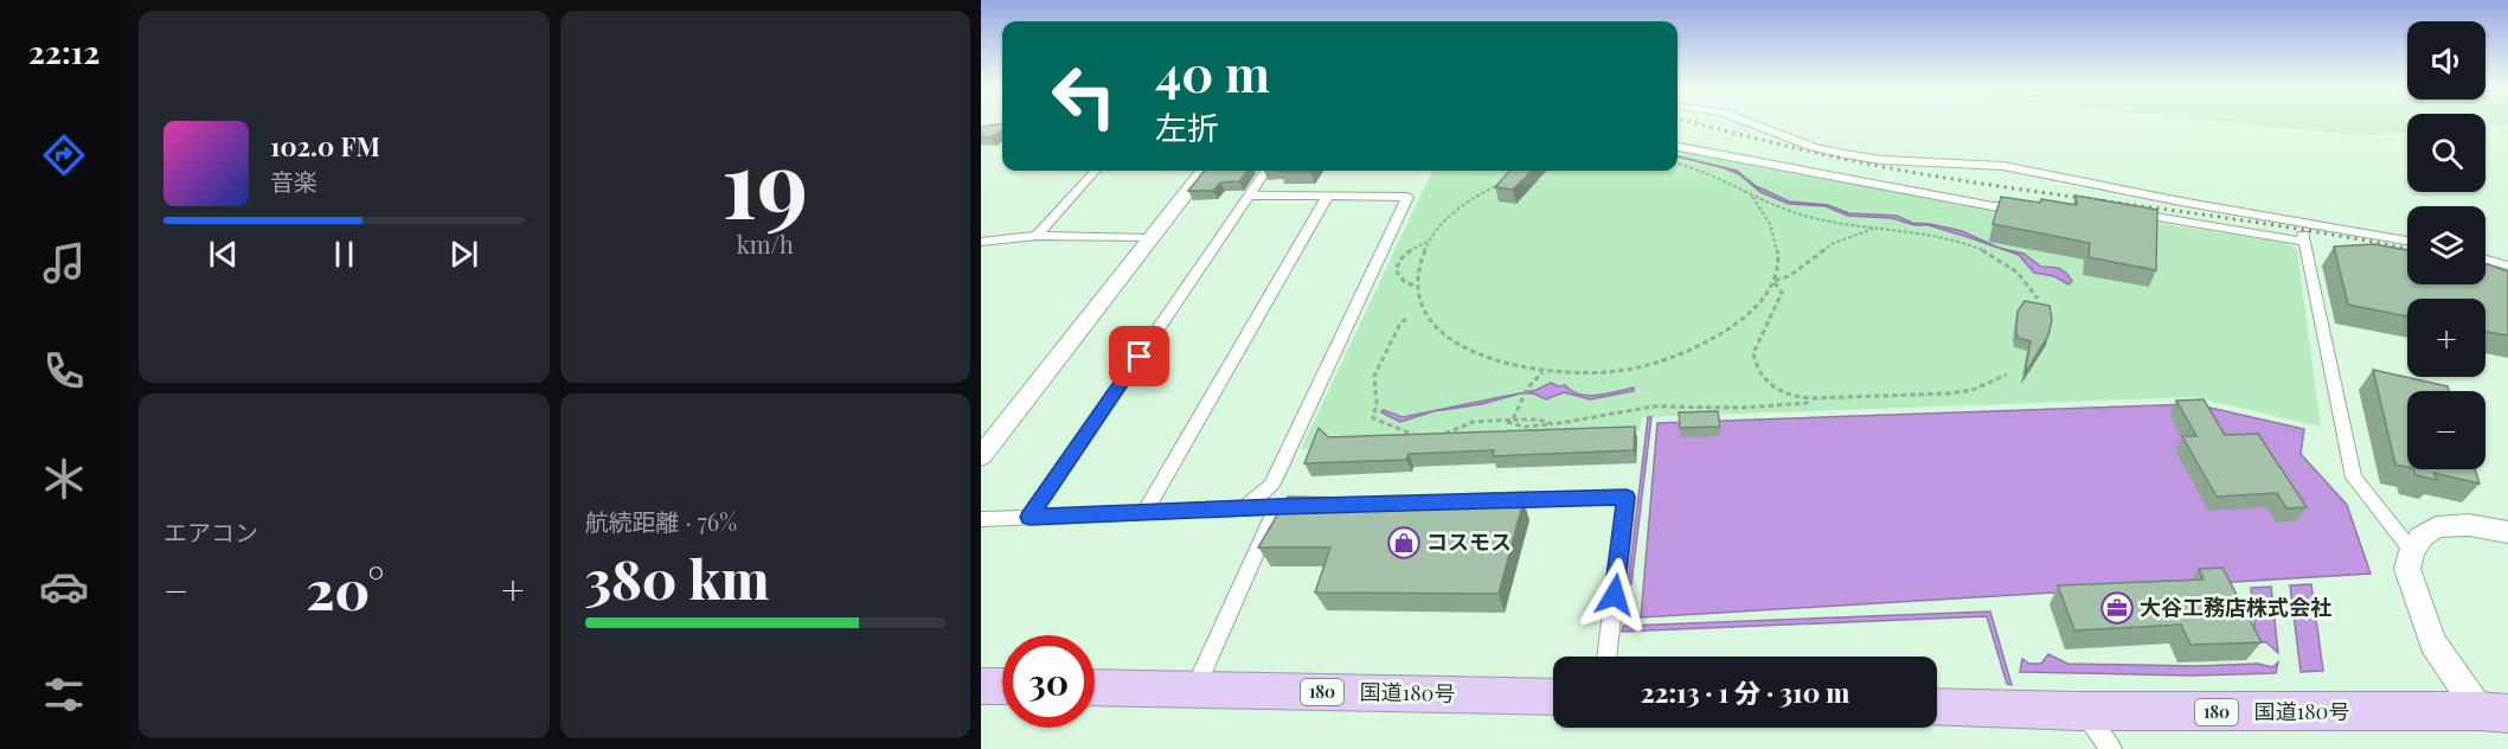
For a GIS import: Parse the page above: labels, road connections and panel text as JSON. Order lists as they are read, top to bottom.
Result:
{
  "streets": {
    "highway": ["180", "国道180号"]
  },
  "places": {
    "shop": ["コスモス"],
    "office": ["大谷工務店株式会社"]
  },
  "page": {
    "tabs": "22:12",
    "tile": [
      ["19", "km/h"],
      "エアコン",
      ["航続距離 · 76%", "380 km"]
    ],
    "map_buttons": ["+", "−"],
    "turn": ["40 m", "左折"],
    "song": ["102.0 FM", "音楽"],
    "heat": ["−", "20°", "+"],
    "limit": "30",
    "trip": "22:13 · 1 分 · 310 m"
  }
}
